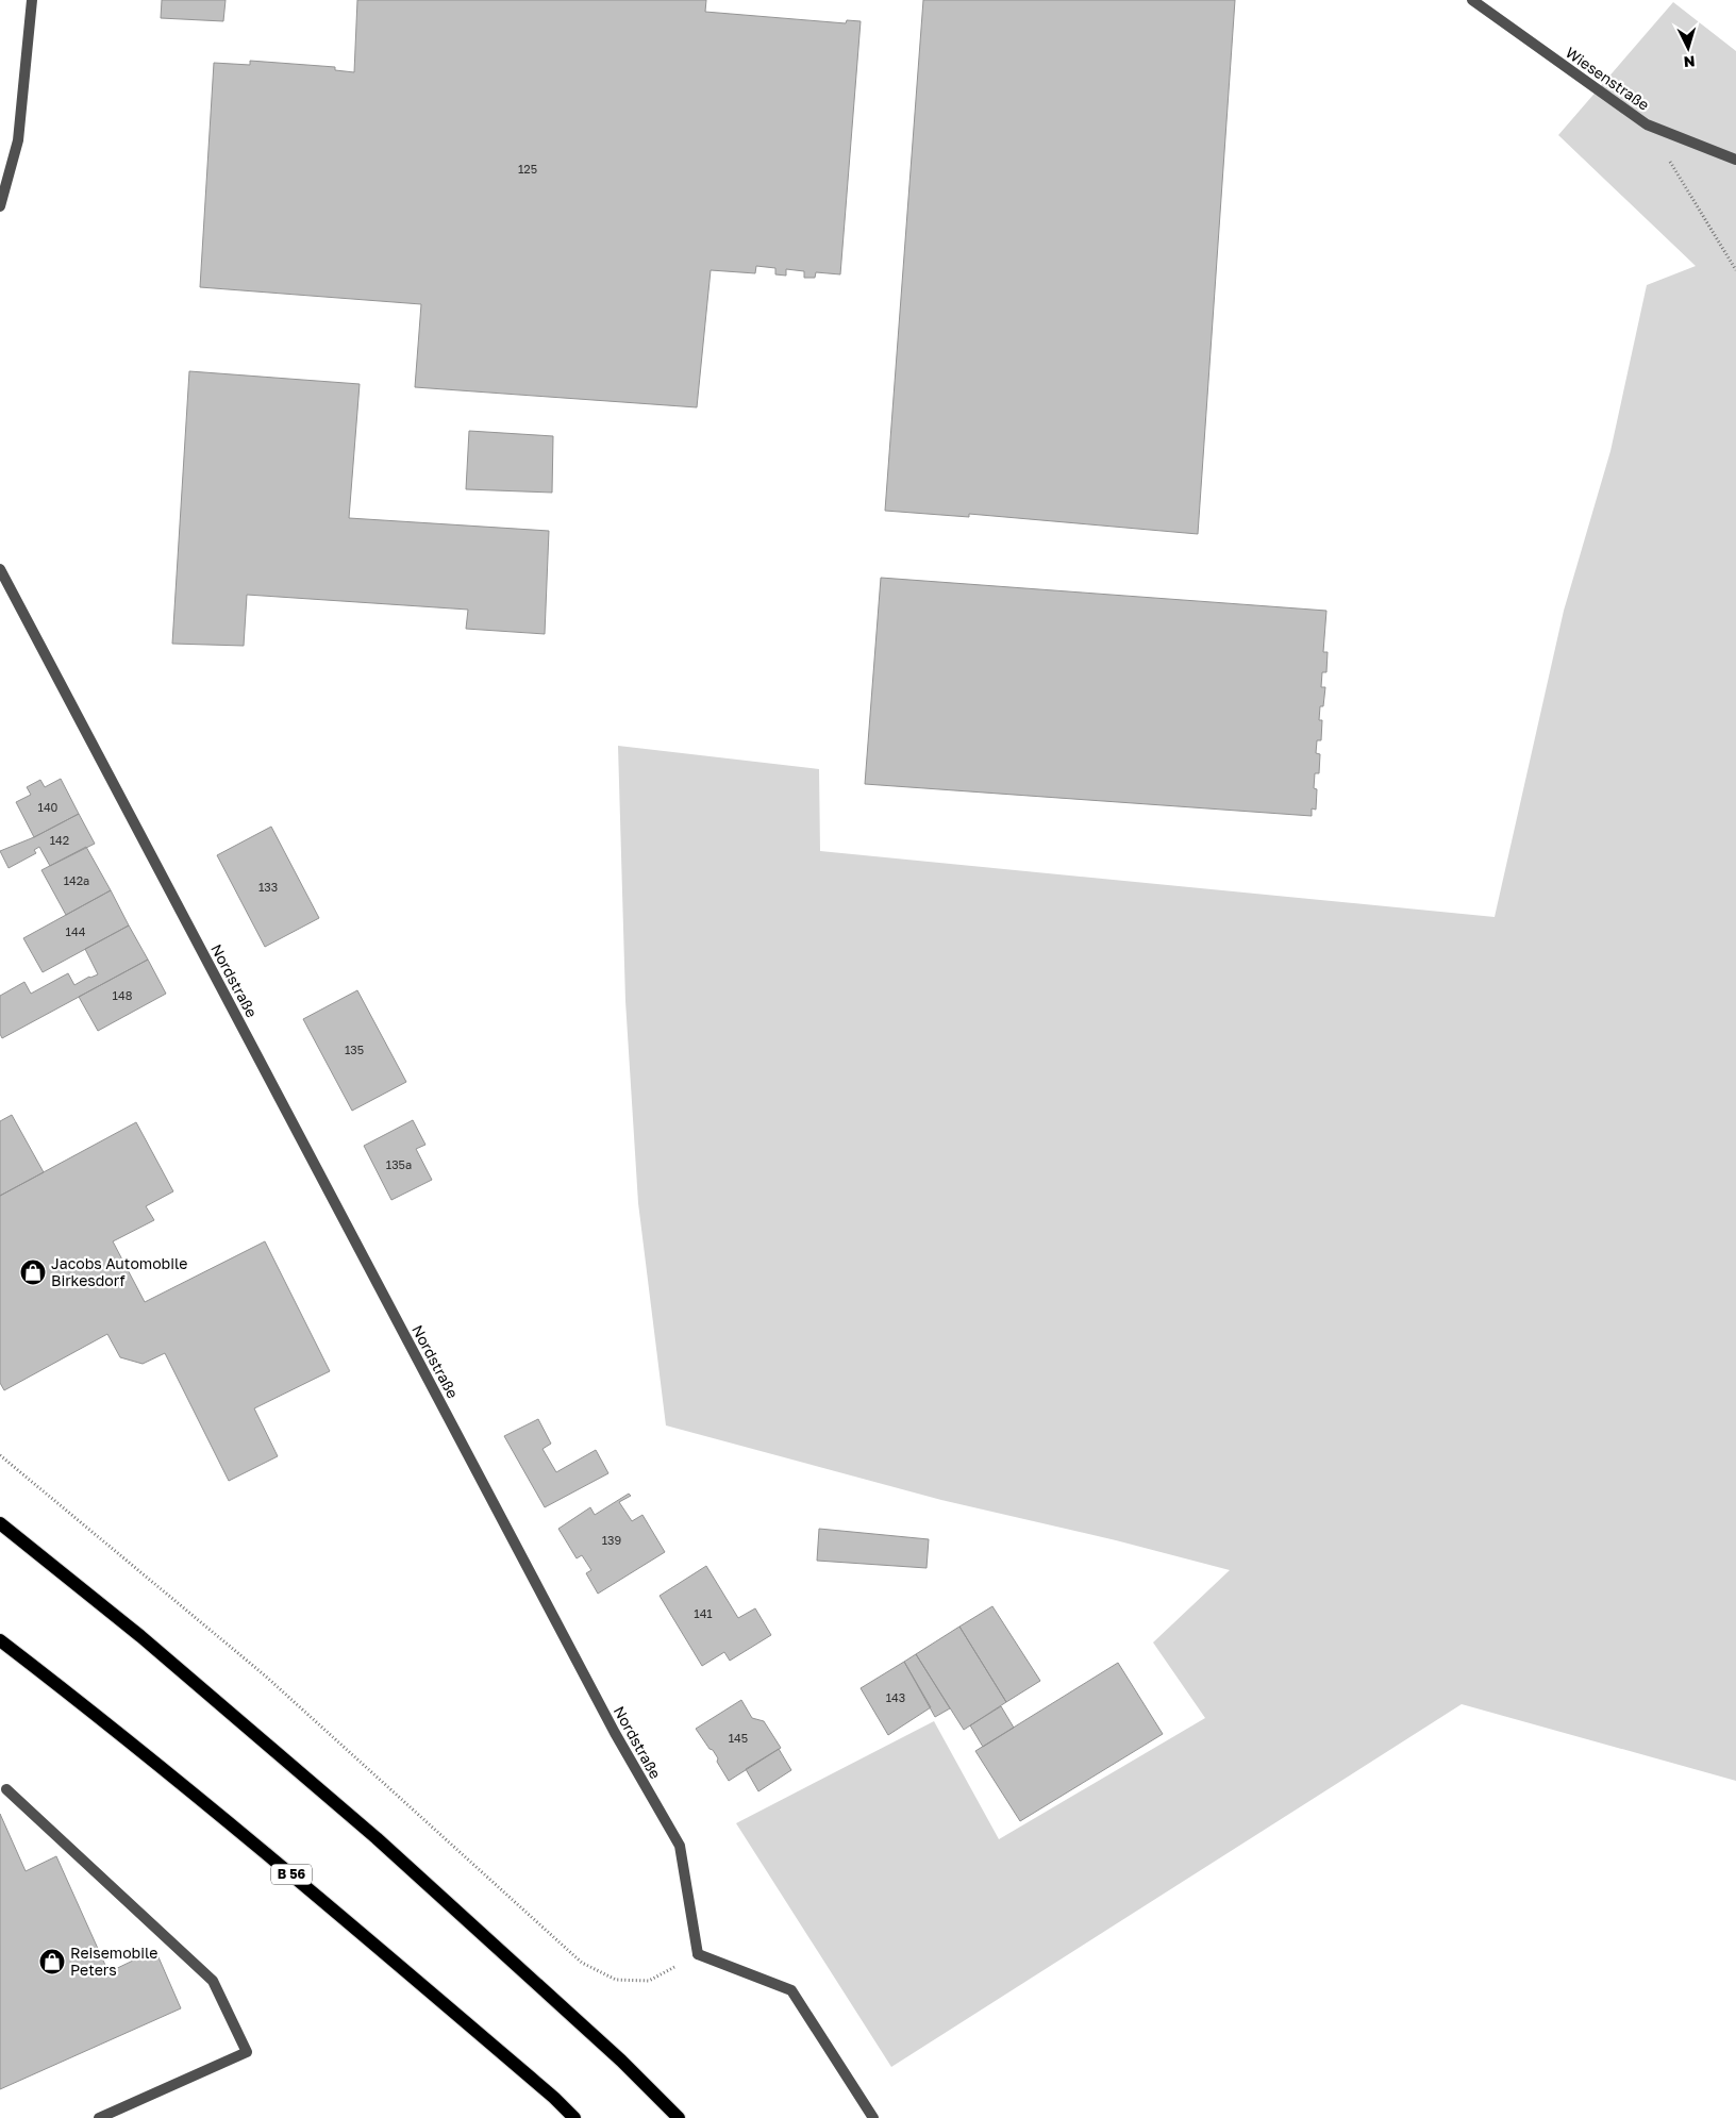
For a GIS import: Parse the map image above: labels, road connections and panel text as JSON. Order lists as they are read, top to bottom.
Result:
{
  "streets": {
    "main road": ["B 56"],
    "street": ["Wiesenstraße", "Nordstraße"]
  },
  "places": {
    "shop": ["Jacobs Automobile Birkesdorf", "Reisemobile Peters"]
  },
  "house_numbers": [
    "125",
    "140",
    "142",
    "142a",
    "133",
    "144",
    "148",
    "135",
    "135a",
    "139",
    "141",
    "143",
    "145"
  ],
  "north": "bottom"
}
